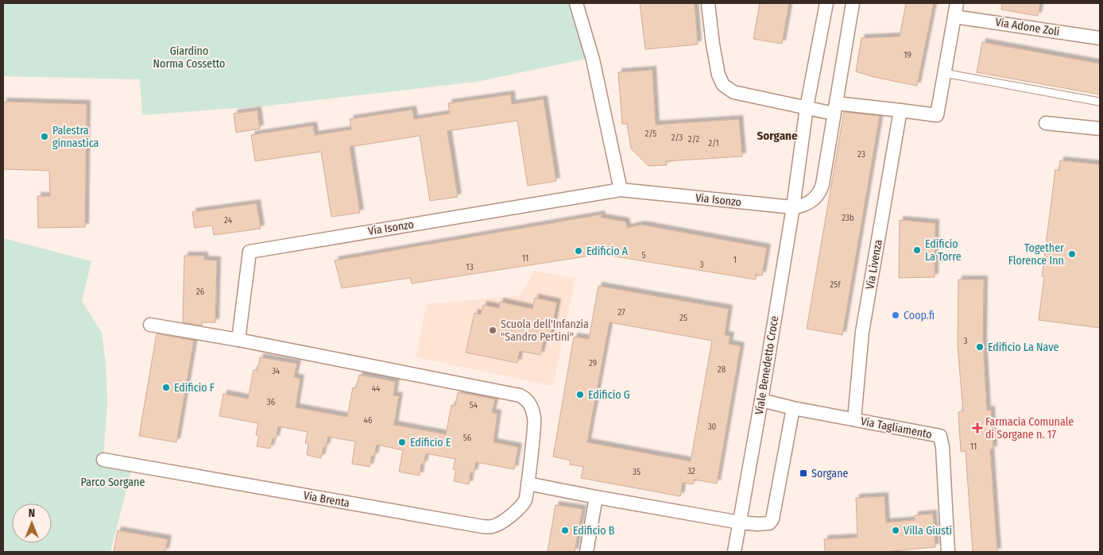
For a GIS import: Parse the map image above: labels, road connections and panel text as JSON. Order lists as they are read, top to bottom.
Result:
{
  "streets": {
    "street": [
      "Via Adone Zoli",
      "Via Isonzo",
      "Via Livenza",
      "Viale Benedetto Croce",
      "Via Tagliamento",
      "Via Brenta"
    ]
  },
  "crossings": [
    ["Via Isonzo", "Viale Benedetto Croce"],
    ["Via Livenza", "Via Tagliamento"],
    ["Viale Benedetto Croce", "Via Tagliamento"]
  ],
  "districts": ["Sorgane"],
  "parks": ["Giardino Norma Cossetto", "Parco Sorgane"],
  "places": {
    "other": [
      "Palestra ginnastica",
      "Edificio La Torre",
      "Edificio A",
      "Together Florence Inn",
      "Coop.fi",
      "Scuola dell'Infanzia \"Sandro Pertini\"",
      "Edificio La Nave",
      "Edificio F",
      "Edificio G",
      "Edificio E",
      "Edificio B",
      "Villa Giusti"
    ],
    "health": ["Farmacia Comunale di Sorgane n. 17"],
    "transit": ["Sorgane"]
  },
  "house_numbers": [
    "19",
    "2/5",
    "2/3",
    "2/2",
    "2/1",
    "23",
    "23b",
    "24",
    "5",
    "11",
    "1",
    "3",
    "13",
    "25f",
    "26",
    "27",
    "25",
    "3",
    "29",
    "28",
    "34",
    "44",
    "36",
    "54",
    "46",
    "30",
    "56",
    "11",
    "32",
    "35"
  ],
  "north": "top"
}
